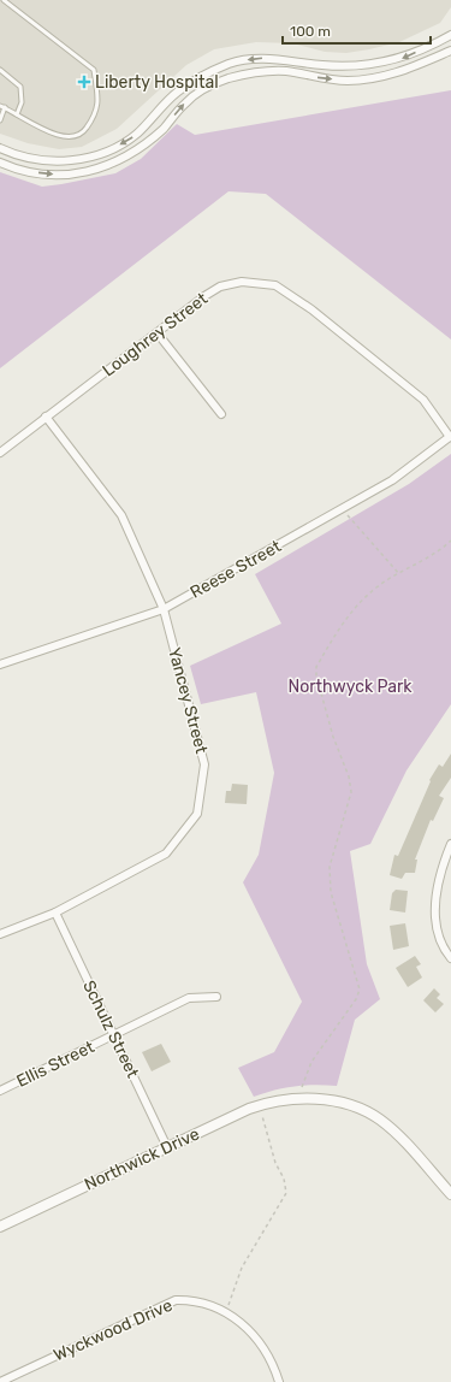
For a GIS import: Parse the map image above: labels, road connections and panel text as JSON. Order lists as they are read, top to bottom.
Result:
{
  "streets": {
    "street": [
      "Loughrey Street",
      "Reese Street",
      "Yancey Street",
      "Schulz Street",
      "Ellis Street",
      "Northwick Drive",
      "Wyckwood Drive"
    ]
  },
  "crossings": [
    ["Loughrey Street", "Reese Street"],
    ["Loughrey Street", "Yancey Street"],
    ["Reese Street", "Yancey Street"],
    ["Yancey Street", "Schulz Street"],
    ["Schulz Street", "Ellis Street"],
    ["Schulz Street", "Northwick Drive"]
  ],
  "parks": ["Northwyck Park"],
  "places": {
    "health": ["Liberty Hospital"]
  },
  "scale_bar": "100 m"
}
